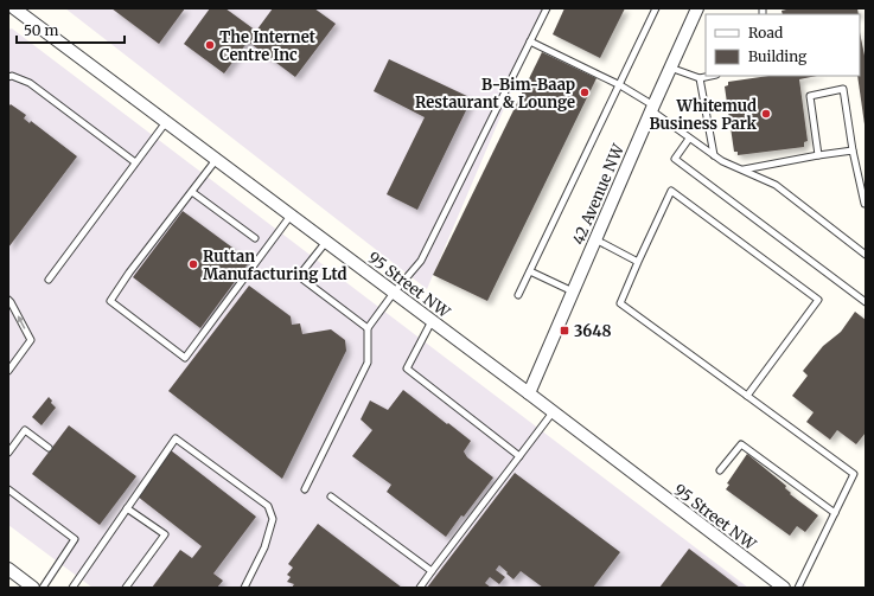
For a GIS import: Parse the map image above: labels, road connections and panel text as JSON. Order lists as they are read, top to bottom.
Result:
{
  "streets": {
    "street": ["42 Avenue NW", "95 Street NW"]
  },
  "crossings": [
    ["42 Avenue NW", "95 Street NW"]
  ],
  "places": {
    "other": [
      "The Internet Centre Inc",
      "B-Bim-Baap Restaurant & Lounge",
      "Whitemud Business Park",
      "Ruttan Manufacturing Ltd"
    ],
    "transit": ["3648"]
  },
  "legend": ["Road", "Building"],
  "scale_bar": "50 m"
}
